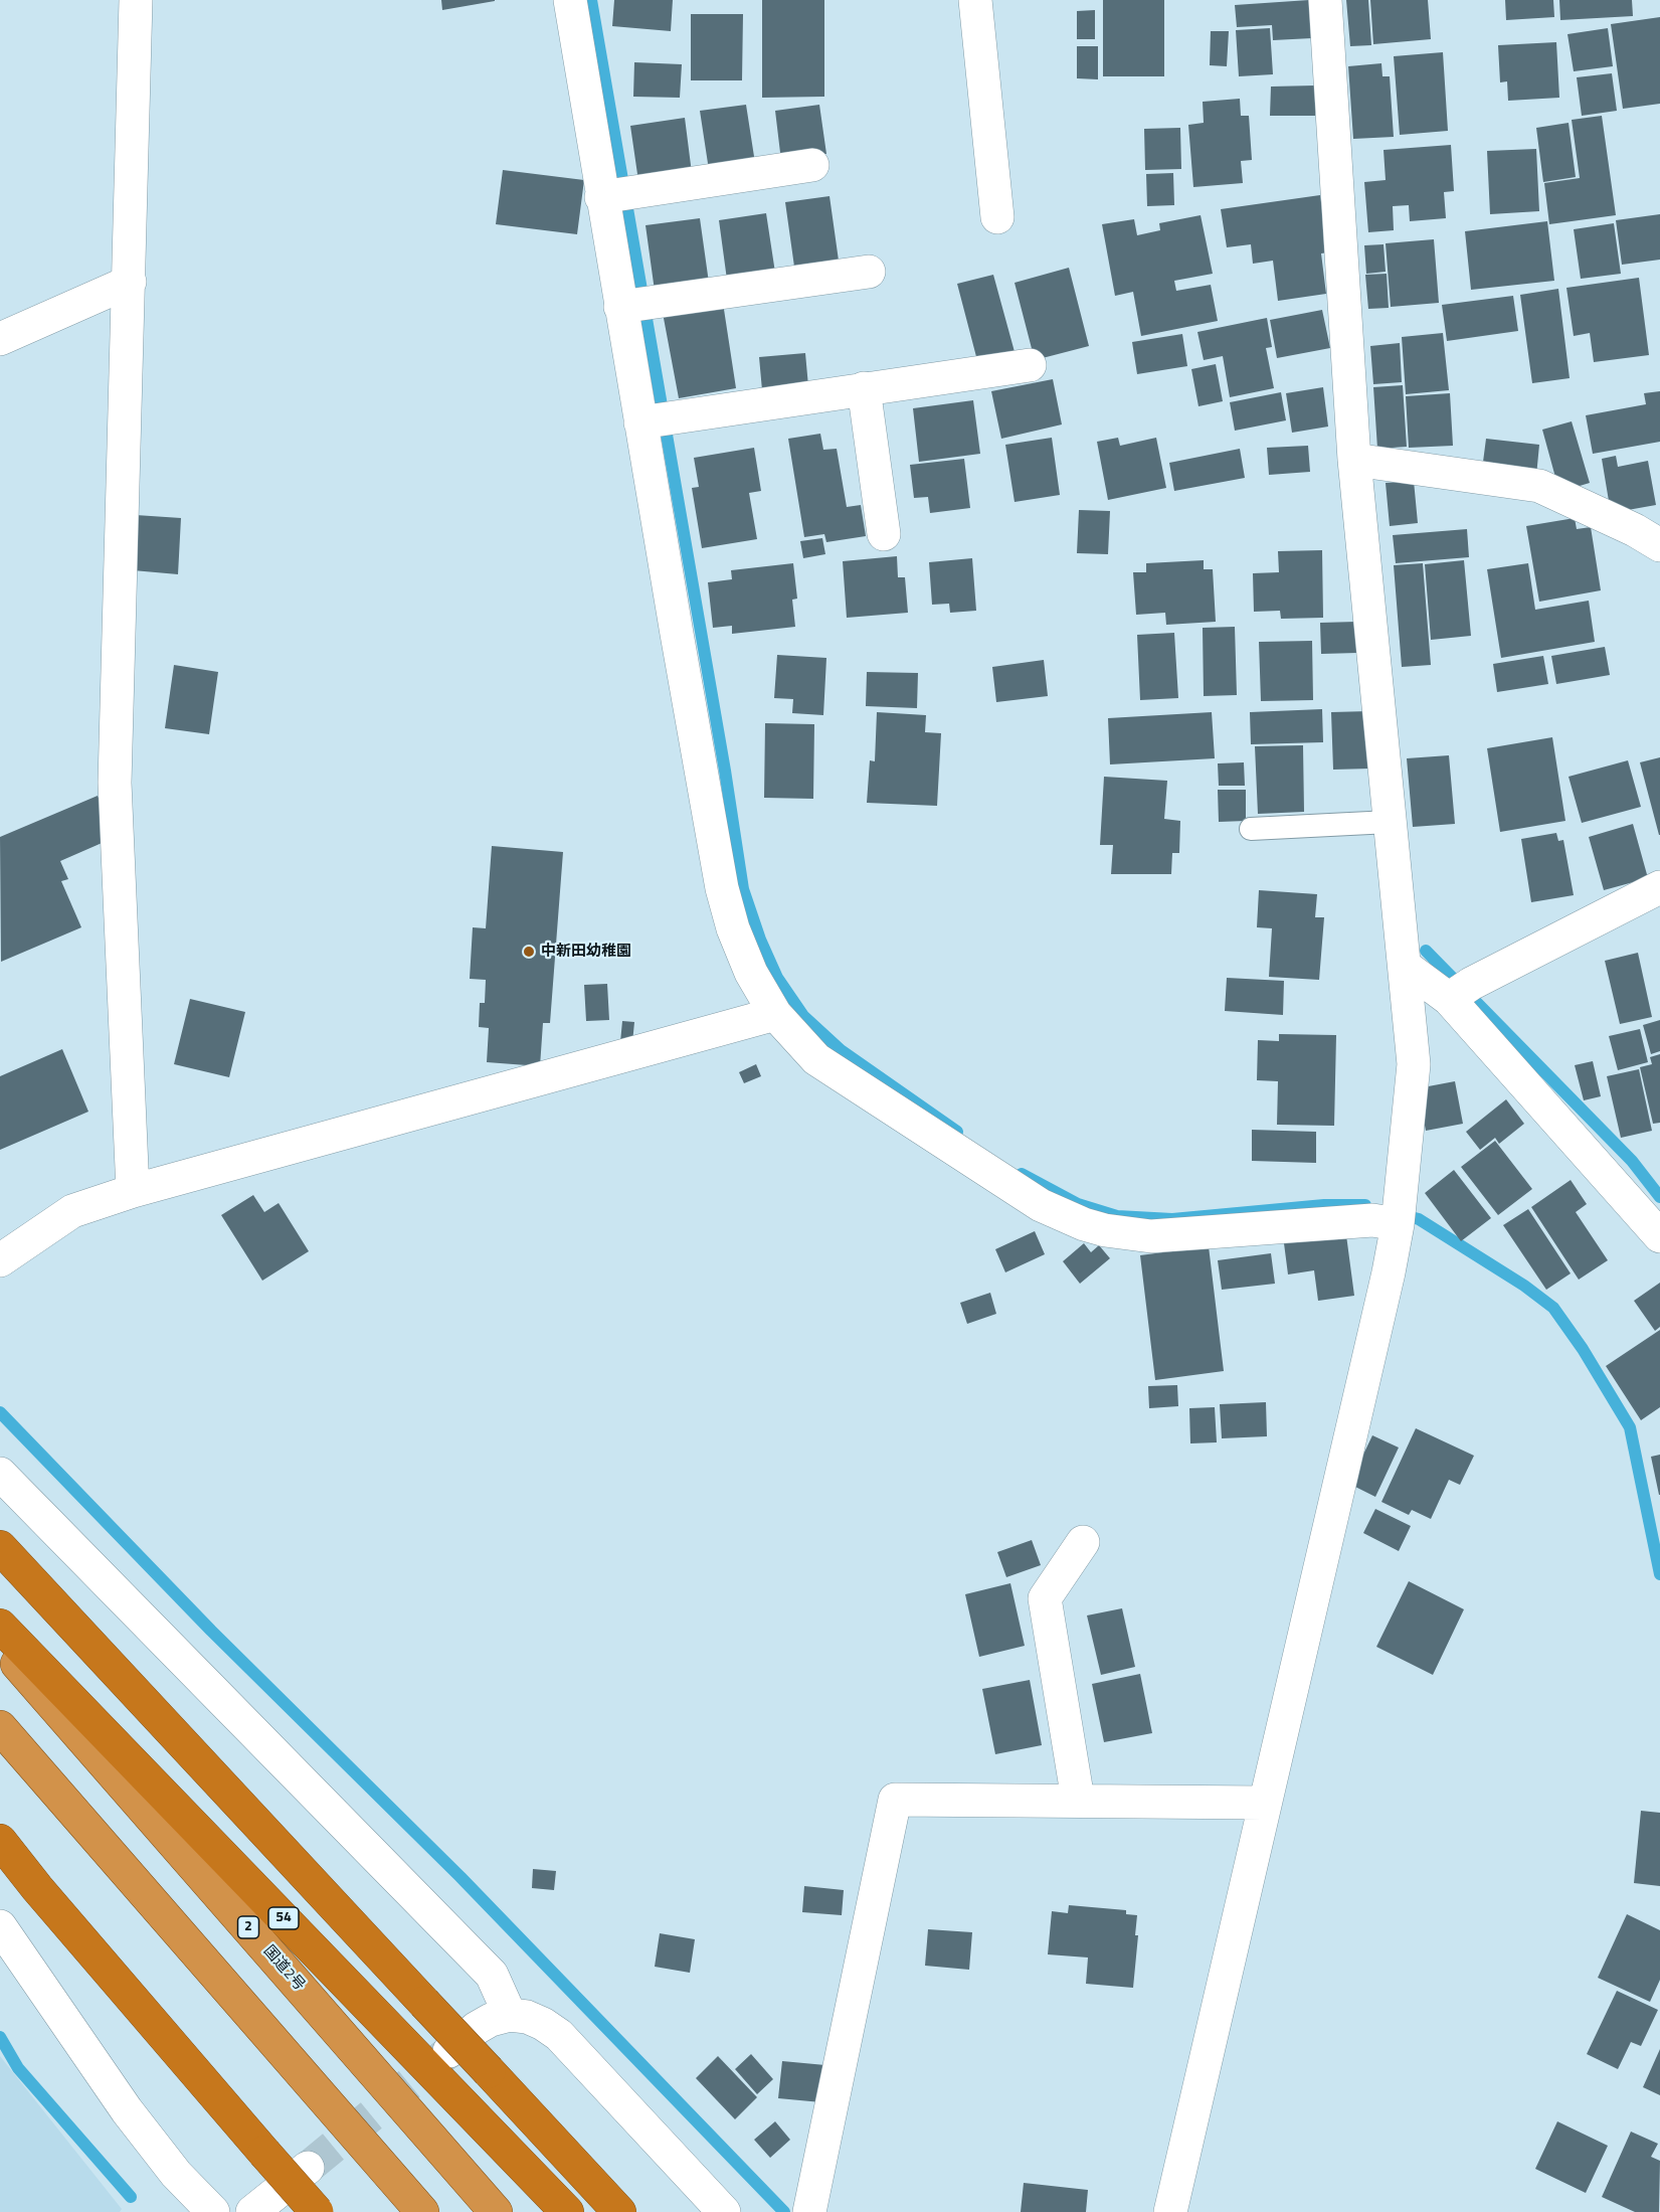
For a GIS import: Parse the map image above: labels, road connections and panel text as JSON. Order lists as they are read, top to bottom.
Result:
{
  "streets": {
    "highway": ["54", "2", "国道2号"]
  },
  "places": ["中新田幼稚園"]
}
